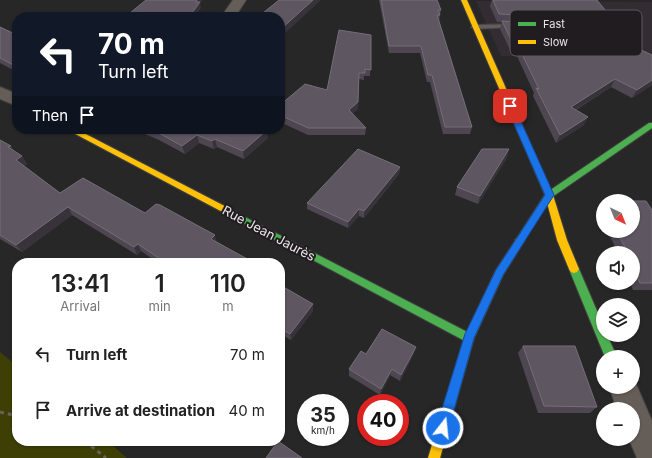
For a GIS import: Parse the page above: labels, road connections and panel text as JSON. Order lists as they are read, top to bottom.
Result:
{
  "streets": {
    "street": ["Rue Jean Jaurès"]
  },
  "legend": ["Fast", "Slow"],
  "north": "bottom right",
  "page": {
    "turn": ["70 m", "Turn left"],
    "then": "Then",
    "map_buttons": ["+", "−"],
    "eta": [
      "13:41",
      "Arrival",
      "1",
      "min",
      "110",
      "m"
    ],
    "list": [
      {
        "name": "Turn left",
        "value": "70 m"
      },
      {
        "name": "Arrive at destination",
        "value": "40 m"
      }
    ],
    "speed": "35 km/h",
    "limit": "40"
  }
}
